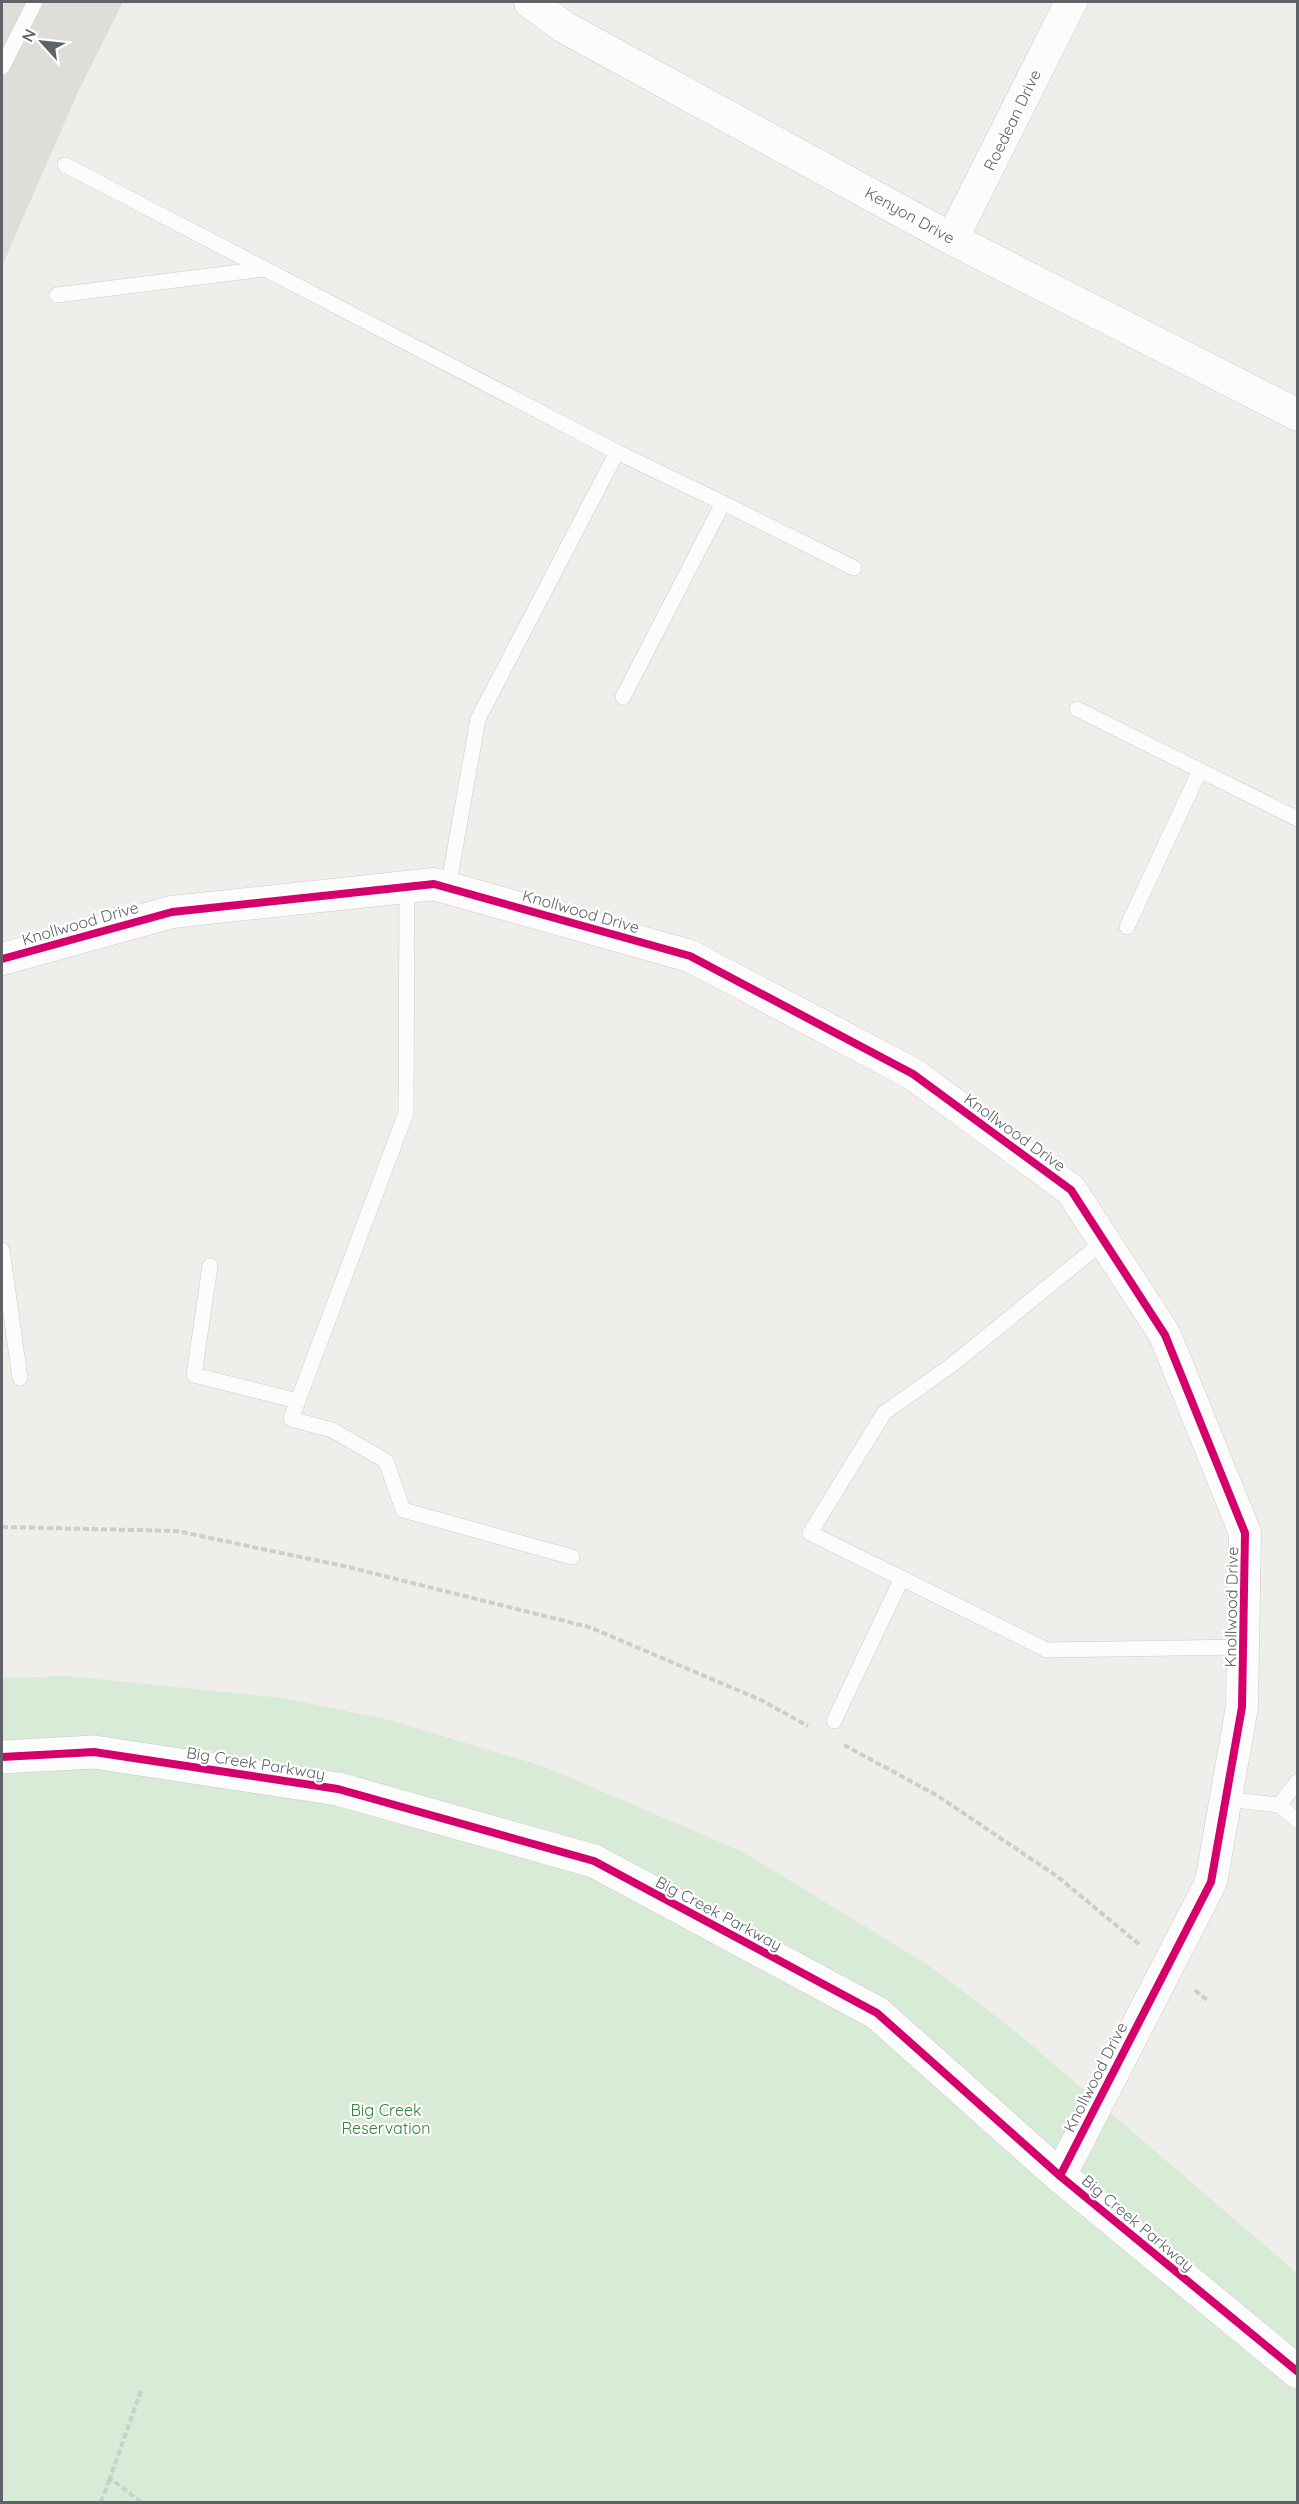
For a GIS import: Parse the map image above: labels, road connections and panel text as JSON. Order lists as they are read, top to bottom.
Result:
{
  "streets": {
    "street": [
      "Roedean Drive",
      "Kenyon Drive",
      "Knollwood Drive",
      "Big Creek Parkway"
    ]
  },
  "crossings": [
    ["Roedean Drive", "Kenyon Drive"],
    ["Knollwood Drive", "Big Creek Parkway"]
  ],
  "parks": ["Big Creek Reservation"],
  "north": "top left"
}
